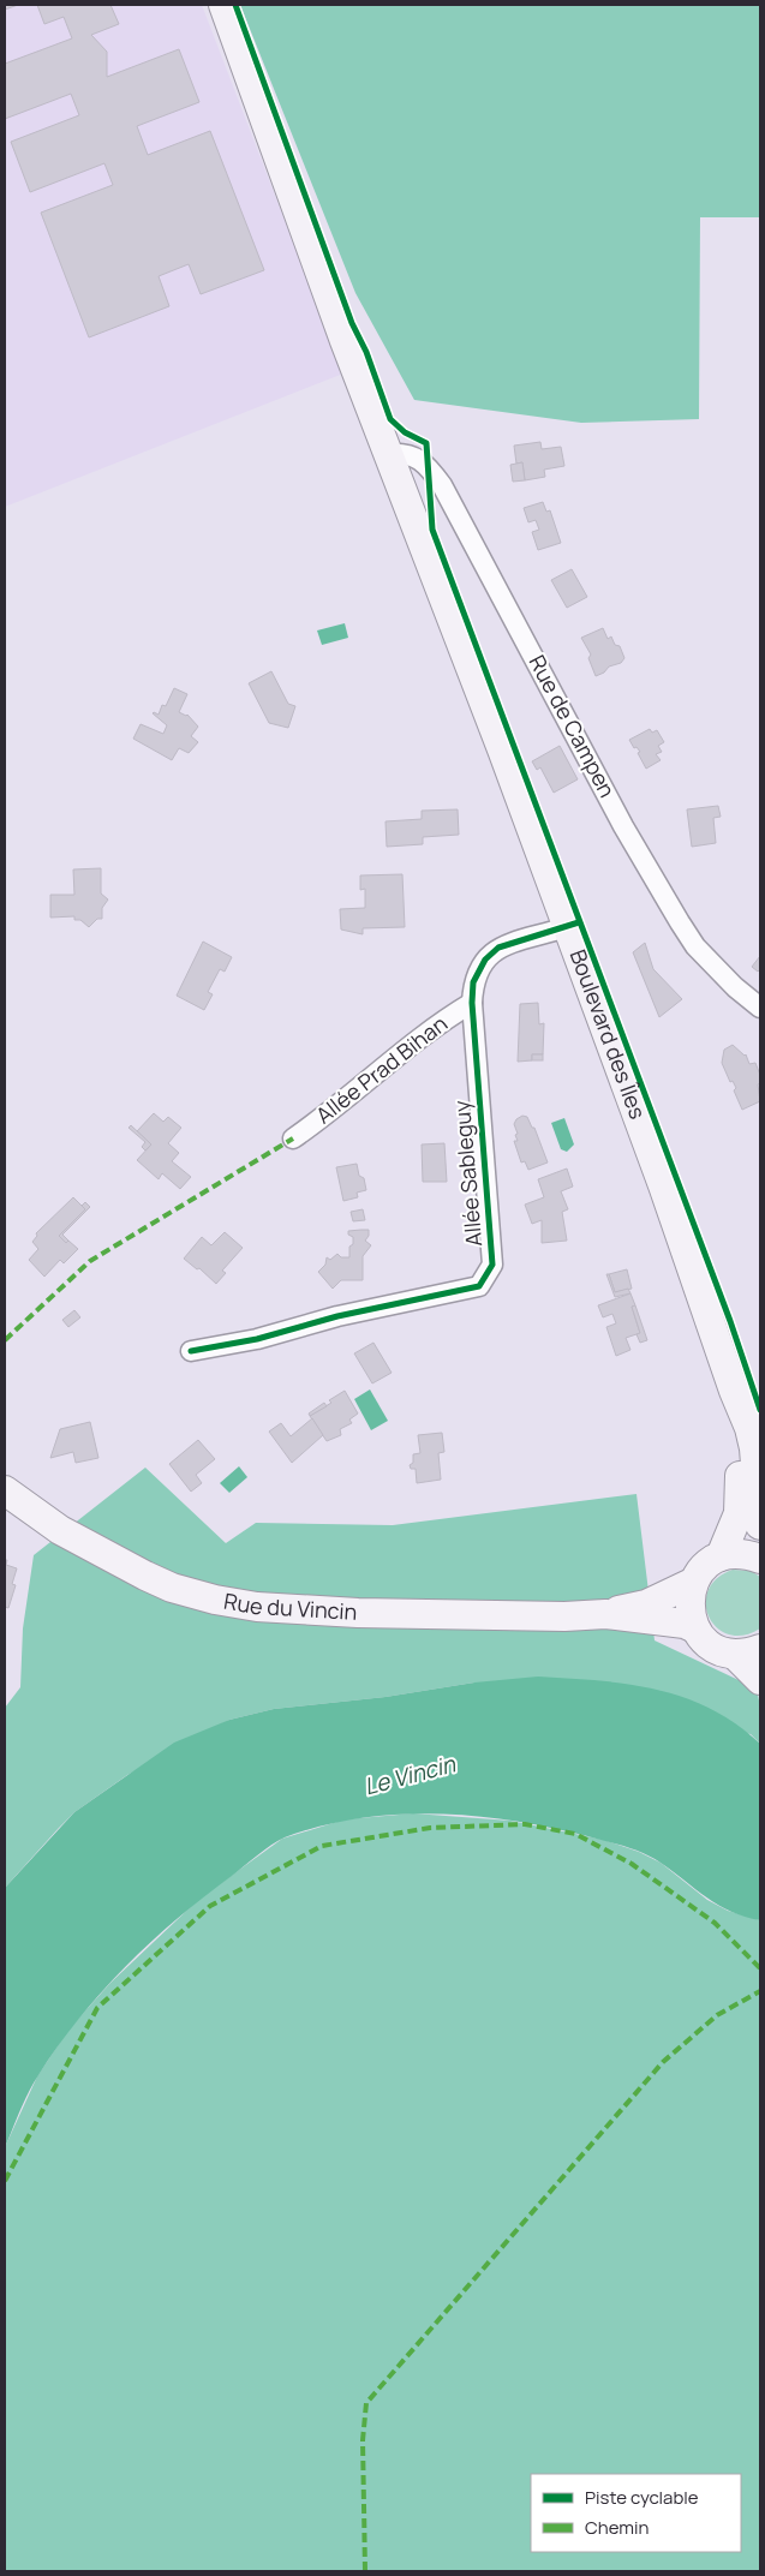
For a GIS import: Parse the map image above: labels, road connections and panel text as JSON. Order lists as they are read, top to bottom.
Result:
{
  "streets": {
    "main road": ["Boulevard des Îles", "Rue du Vincin"],
    "street": ["Rue de Campen", "Allée Prad Bihan", "Allée Sableguy"]
  },
  "crossings": [
    ["Rue de Campen", "Boulevard des Îles"],
    ["Boulevard des Îles", "Allée Sableguy"],
    ["Boulevard des Îles", "Rue du Vincin"],
    ["Allée Prad Bihan", "Allée Sableguy"]
  ],
  "water": ["Le Vincin"],
  "legend": ["Piste cyclable", "Chemin"]
}
